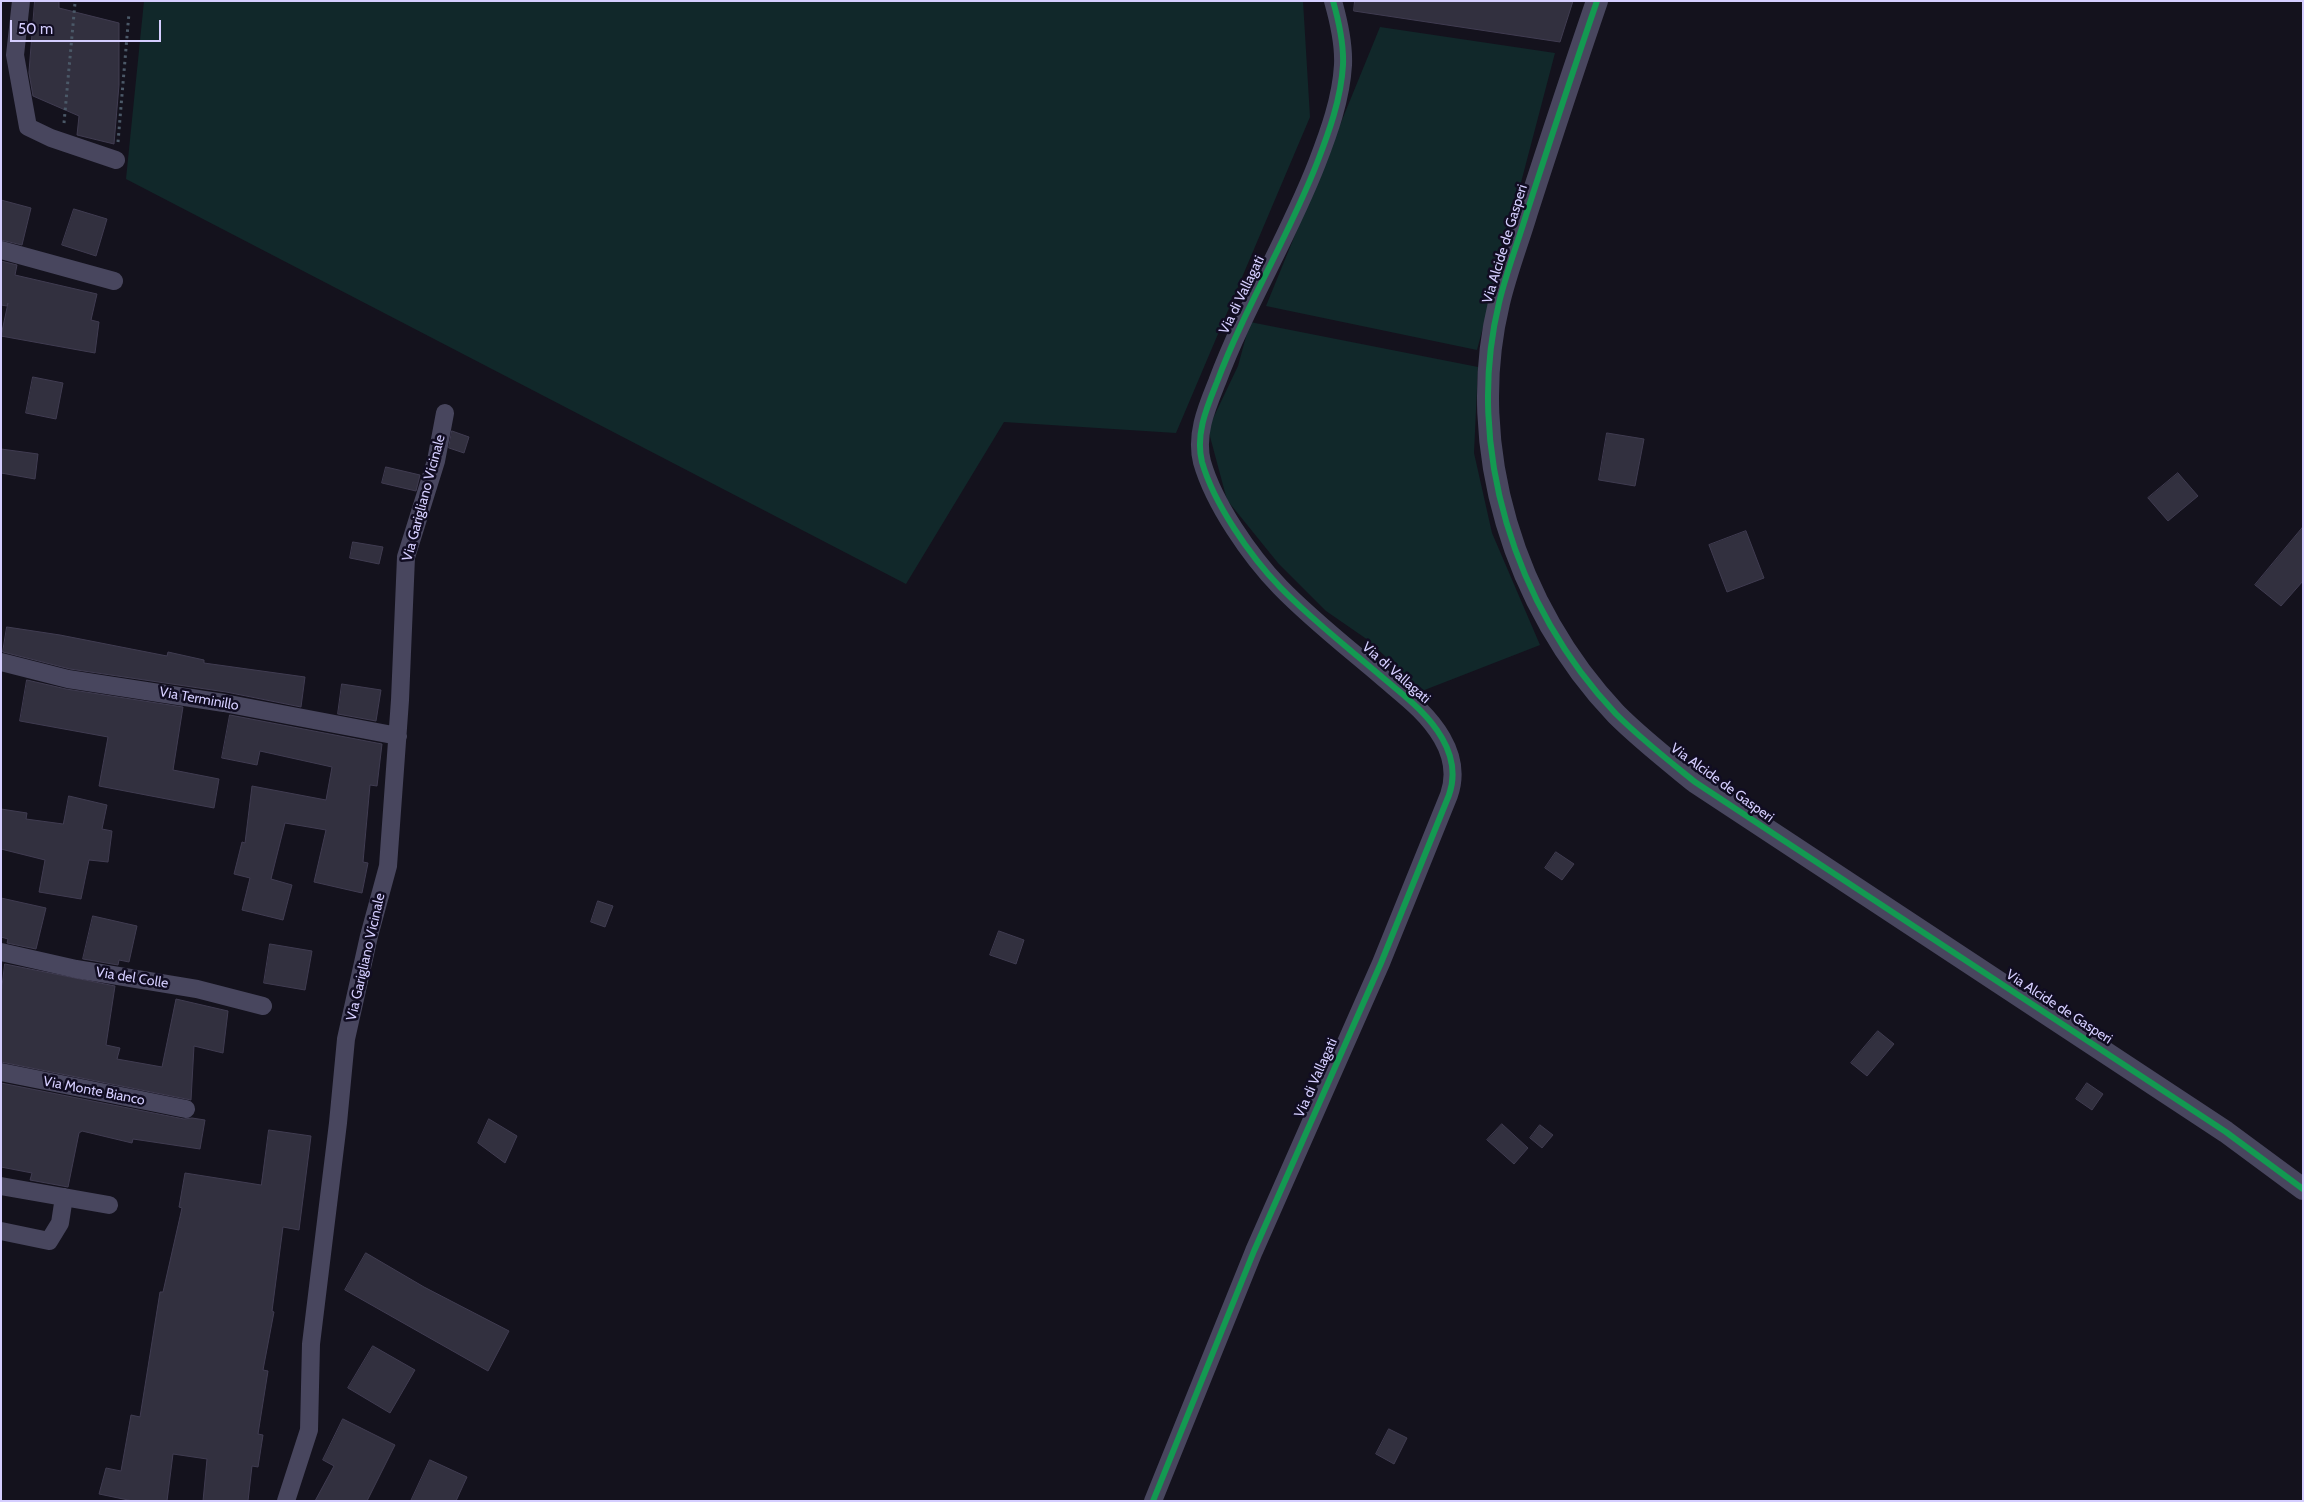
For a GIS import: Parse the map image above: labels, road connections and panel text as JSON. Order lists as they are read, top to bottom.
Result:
{
  "streets": {
    "street": [
      "Via Alcide de Gasperi",
      "Via di Vallagati",
      "Via Garigliano Vicinale",
      "Via Terminillo",
      "Via del Colle",
      "Via Monte Bianco"
    ]
  },
  "crossings": [
    ["Via Garigliano Vicinale", "Via Terminillo"]
  ],
  "scale_bar": "50 m"
}
